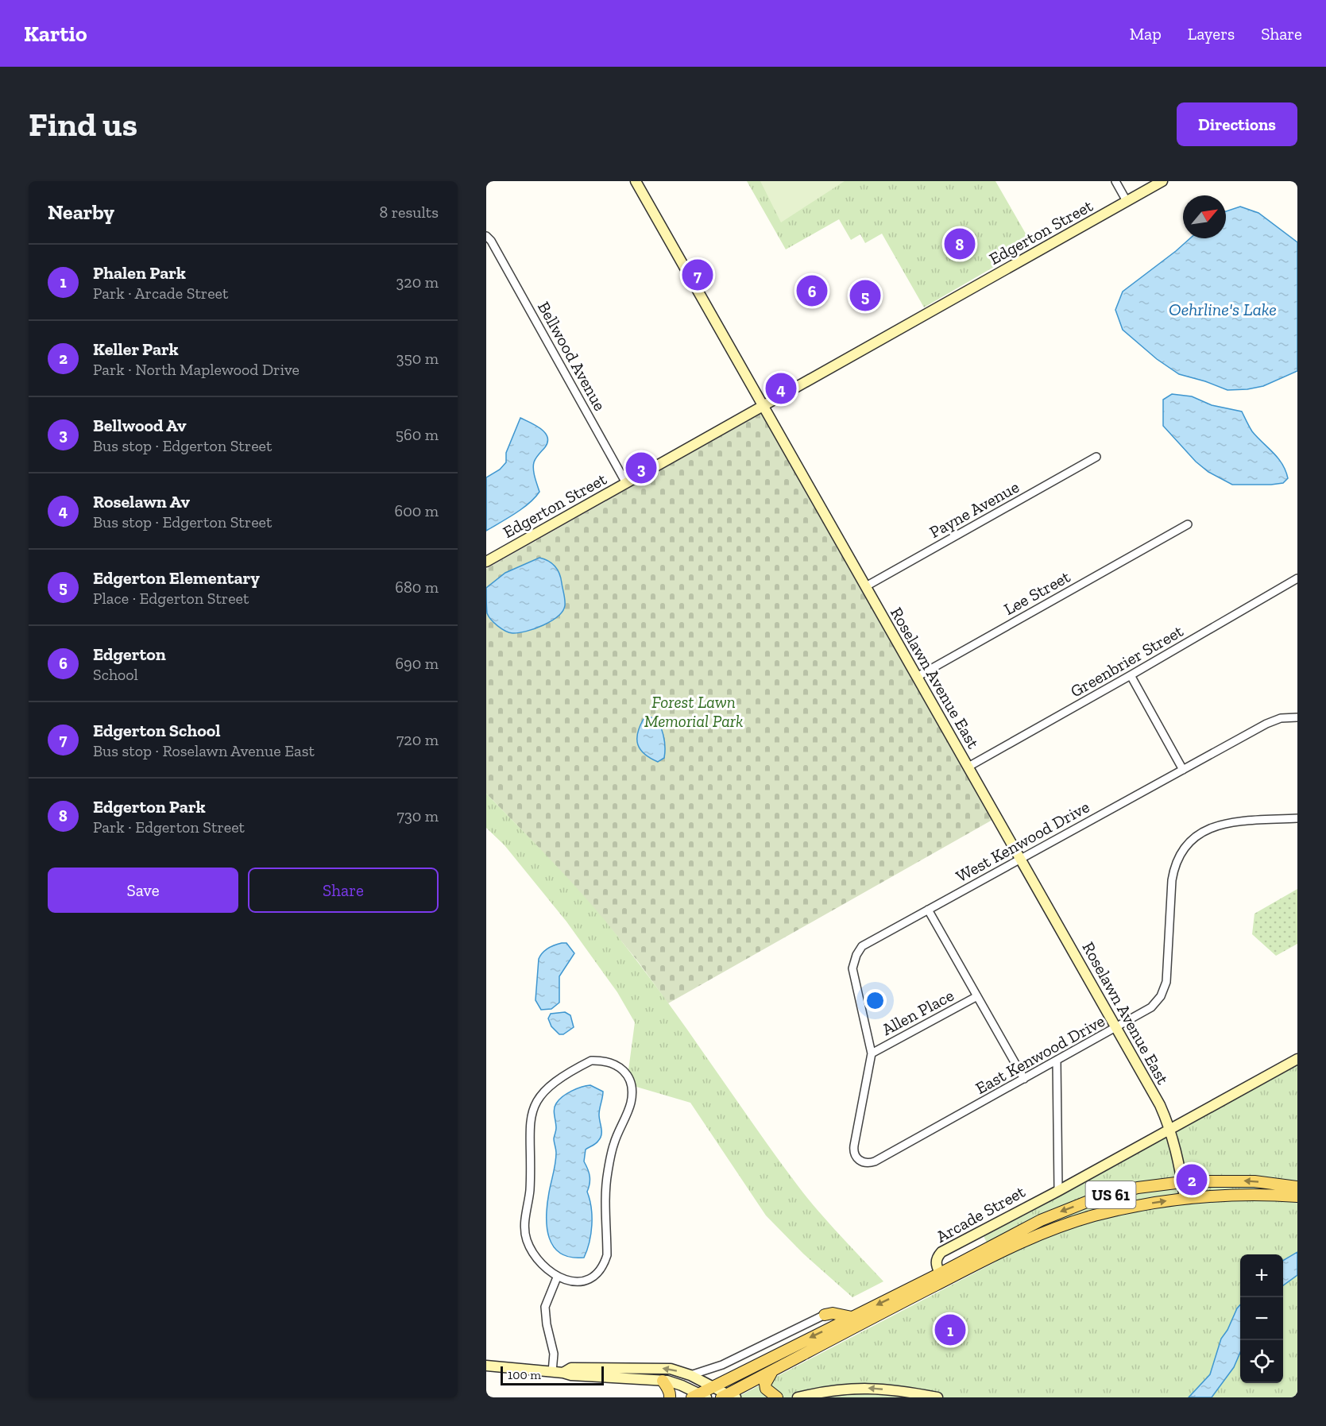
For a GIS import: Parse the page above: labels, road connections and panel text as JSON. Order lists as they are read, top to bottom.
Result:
{
  "streets": {
    "main road": ["US 61"],
    "street": [
      "Edgerton Street",
      "Bellwood Avenue",
      "Payne Avenue",
      "Lee Street",
      "Greenbrier Street",
      "Roselawn Avenue East",
      "West Kenwood Drive",
      "Allen Place",
      "East Kenwood Drive",
      "Arcade Street"
    ]
  },
  "crossings": [
    ["Edgerton Street", "Bellwood Avenue"],
    ["Edgerton Street", "Roselawn Avenue East"],
    ["Payne Avenue", "Roselawn Avenue East"],
    ["Lee Street", "Roselawn Avenue East"],
    ["Greenbrier Street", "Roselawn Avenue East"],
    ["Roselawn Avenue East", "West Kenwood Drive"],
    ["Roselawn Avenue East", "East Kenwood Drive"],
    ["Roselawn Avenue East", "US 61"],
    ["Roselawn Avenue East", "Arcade Street"],
    ["West Kenwood Drive", "Allen Place"],
    ["West Kenwood Drive", "East Kenwood Drive"],
    ["Allen Place", "East Kenwood Drive"],
    ["US 61", "Arcade Street"]
  ],
  "water": ["Oehrline's Lake"],
  "parks": ["Forest Lawn Memorial Park"],
  "scale_bar": "100 m",
  "north": "top right",
  "page": {
    "header": "Kartio",
    "nav": ["Map", "Layers", "Share"],
    "buttons": [
      "Directions",
      ["Save", "Share"]
    ],
    "title": "Find us",
    "heading": ["Nearby", "8 results"],
    "pins": [
      "8",
      "7",
      "6",
      "5",
      "4",
      "3",
      "2",
      "1"
    ],
    "list": [
      {
        "mark": "1",
        "name": "Phalen Park",
        "note": "Park · Arcade Street",
        "value": "320 m"
      },
      {
        "mark": "2",
        "name": "Keller Park",
        "note": "Park · North Maplewood Drive",
        "value": "350 m"
      },
      {
        "mark": "3",
        "name": "Bellwood Av",
        "note": "Bus stop · Edgerton Street",
        "value": "560 m"
      },
      {
        "mark": "4",
        "name": "Roselawn Av",
        "note": "Bus stop · Edgerton Street",
        "value": "600 m"
      },
      {
        "mark": "5",
        "name": "Edgerton Elementary",
        "note": "Place · Edgerton Street",
        "value": "680 m"
      },
      {
        "mark": "6",
        "name": "Edgerton",
        "note": "School",
        "value": "690 m"
      },
      {
        "mark": "7",
        "name": "Edgerton School",
        "note": "Bus stop · Roselawn Avenue East",
        "value": "720 m"
      },
      {
        "mark": "8",
        "name": "Edgerton Park",
        "note": "Park · Edgerton Street",
        "value": "730 m"
      }
    ],
    "map_buttons": ["+", "−"],
    "scale": "100 m"
  }
}
